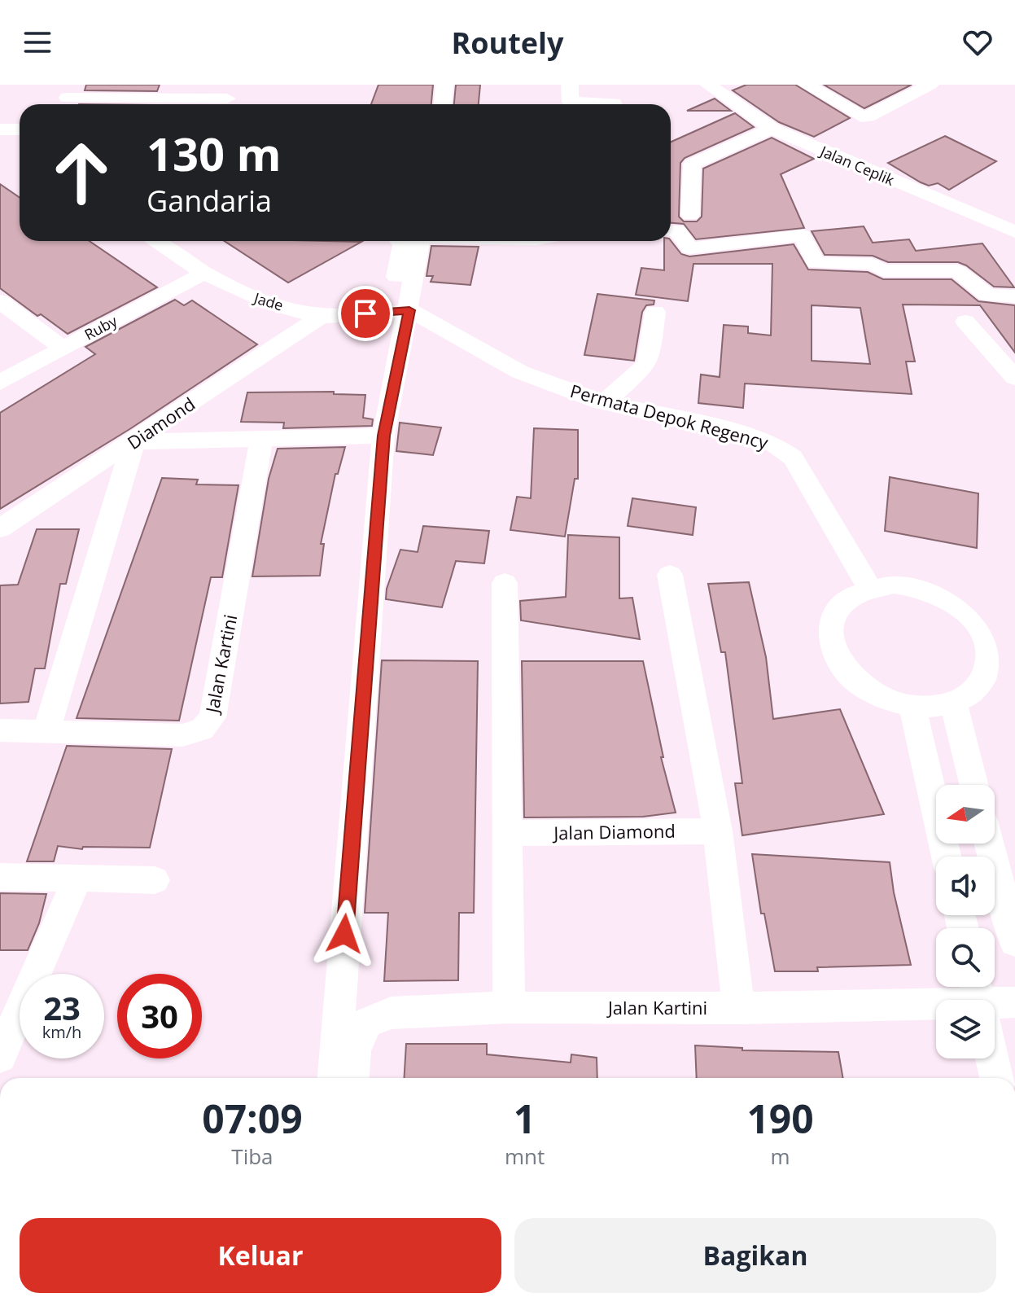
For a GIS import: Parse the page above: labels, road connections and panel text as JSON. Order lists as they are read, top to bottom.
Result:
{
  "streets": {
    "street": [
      "Jalan Ceplik",
      "Jade",
      "Ruby",
      "Permata Depok Regency",
      "Diamond",
      "Jalan Kartini",
      "Jalan Diamond"
    ]
  },
  "crossings": [
    ["Jade", "Ruby"],
    ["Jade", "Permata Depok Regency"],
    ["Jade", "Diamond"]
  ],
  "north": "left",
  "page": {
    "header": "Routely",
    "turn": ["130 m", "Gandaria"],
    "speed": "23 km/h",
    "limit": "30",
    "eta": [
      "07:09",
      "Tiba",
      "1",
      "mnt",
      "190",
      "m"
    ],
    "buttons": ["Keluar", "Bagikan"]
  }
}
